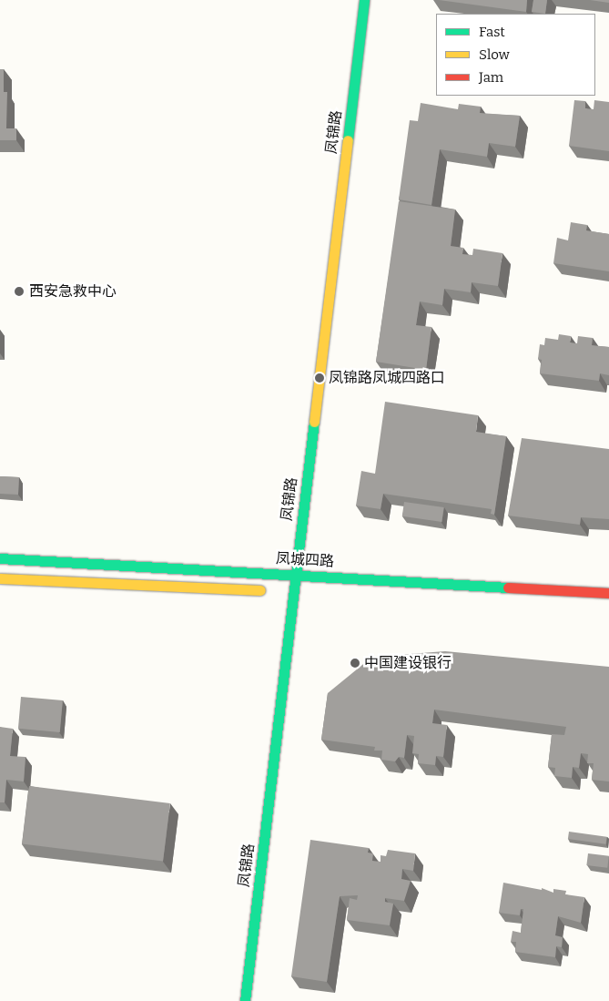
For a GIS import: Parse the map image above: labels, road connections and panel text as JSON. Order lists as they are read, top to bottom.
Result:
{
  "streets": {
    "street": ["凤锦路", "凤城四路"]
  },
  "crossings": [
    ["凤锦路", "凤城四路"]
  ],
  "places": ["西安急救中心", "凤锦路凤城四路口", "中国建设银行"],
  "legend": ["Fast", "Slow", "Jam"]
}
